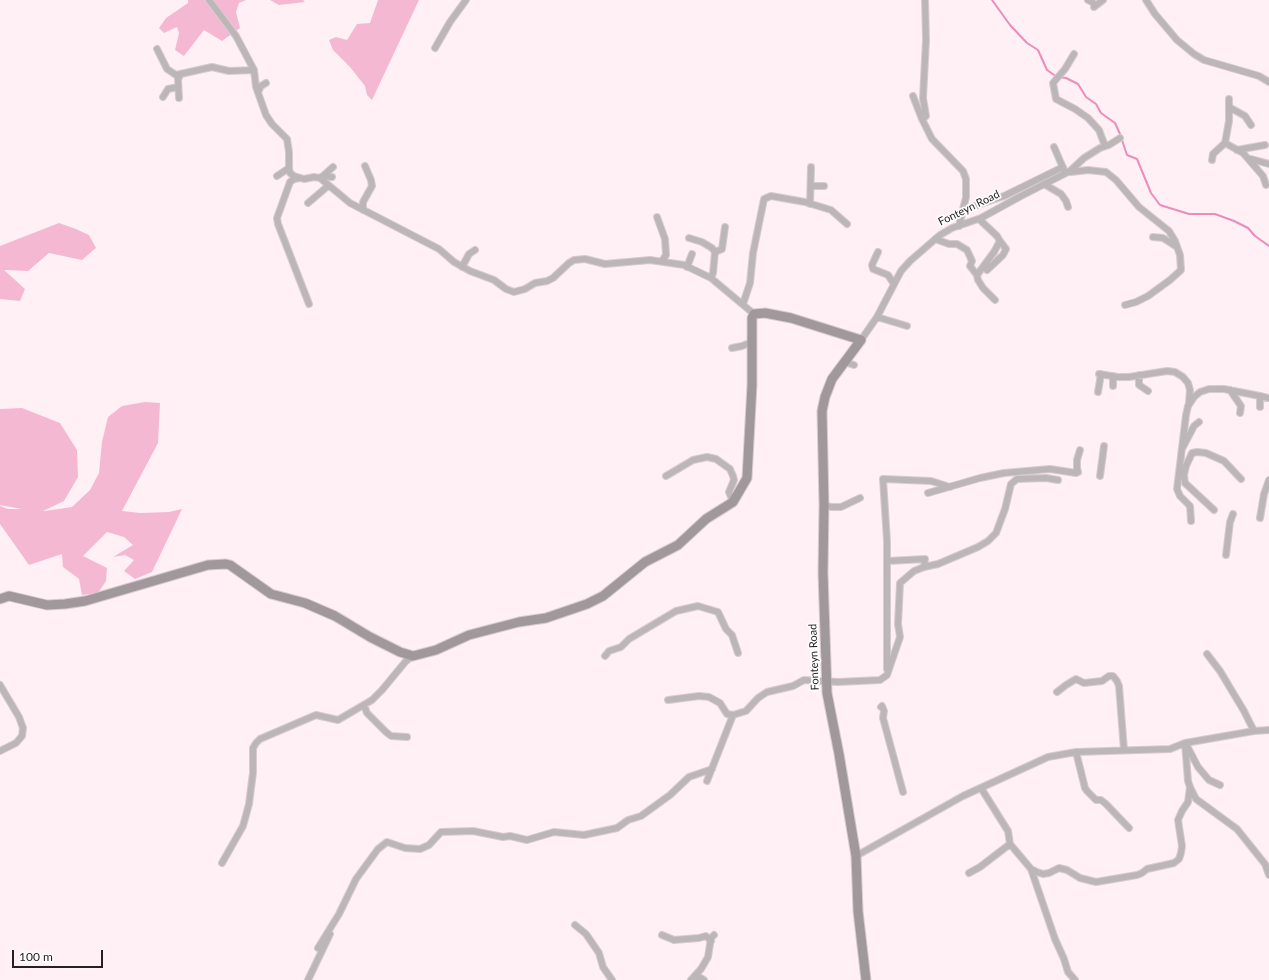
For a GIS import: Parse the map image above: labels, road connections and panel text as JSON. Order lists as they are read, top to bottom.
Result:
{
  "streets": {
    "street": ["Fonteyn Road"]
  },
  "scale_bar": "100 m"
}
